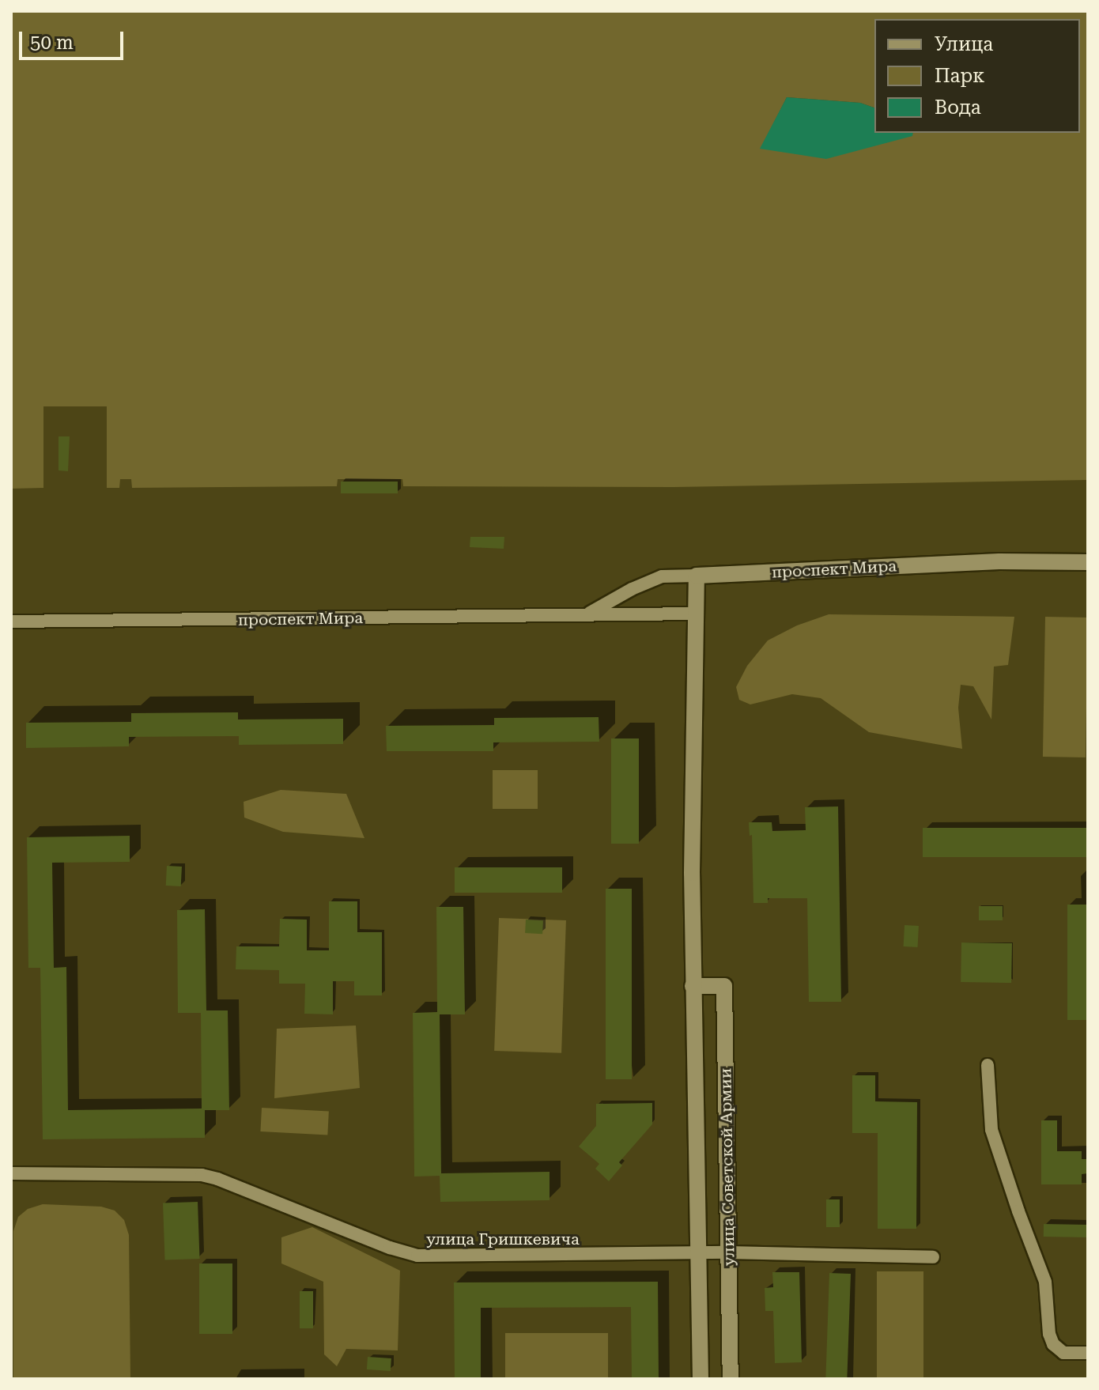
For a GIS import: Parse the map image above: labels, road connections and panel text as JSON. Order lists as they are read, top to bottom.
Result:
{
  "streets": {
    "street": ["проспект Мира", "улица Советской Армии", "улица Гришкевича"]
  },
  "crossings": [
    ["проспект Мира", "улица Советской Армии"],
    ["улица Советской Армии", "улица Гришкевича"]
  ],
  "legend": ["Улица", "Парк", "Вода"],
  "scale_bar": "50 m"
}
